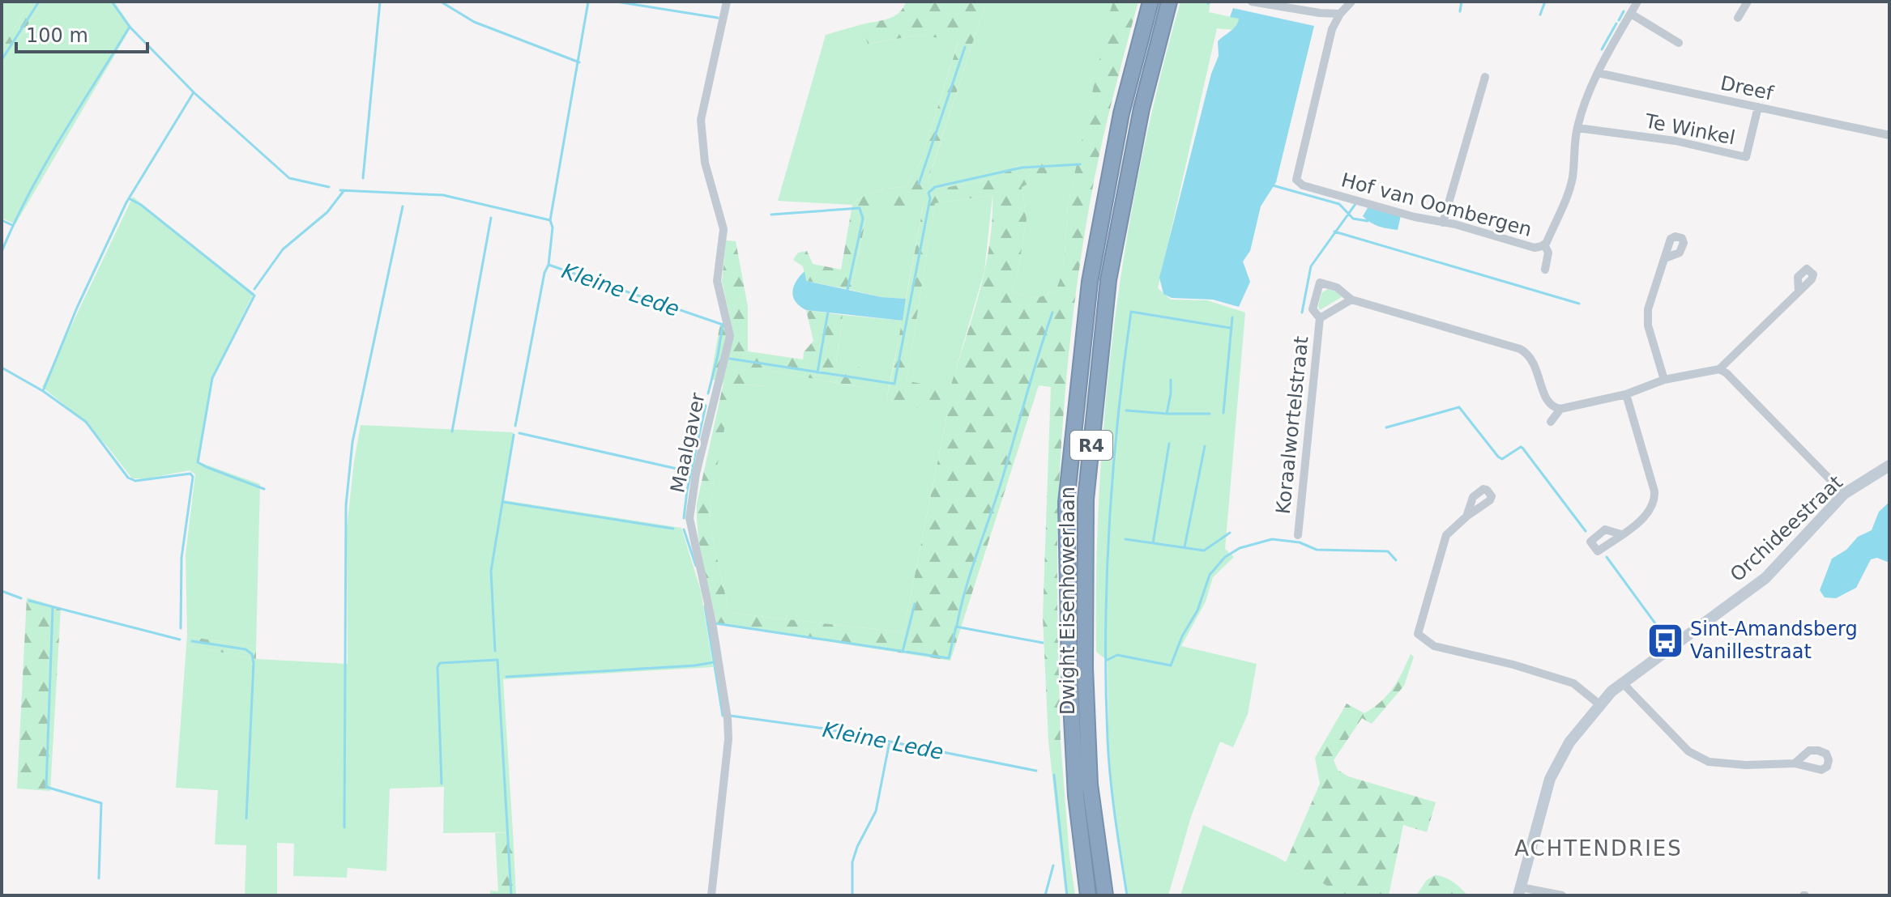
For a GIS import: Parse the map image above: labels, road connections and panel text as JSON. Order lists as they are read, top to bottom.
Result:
{
  "streets": {
    "highway": ["R4", "Dwight Eisenhowerlaan"],
    "street": [
      "Dreef",
      "Te Winkel",
      "Hof van Oombergen",
      "Koraalwortelstraat",
      "Maalgaver",
      "Orchideestraat"
    ]
  },
  "crossings": [
    ["Dreef", "Te Winkel"],
    ["Dreef", "Hof van Oombergen"],
    ["Te Winkel", "Hof van Oombergen"]
  ],
  "districts": ["ACHTENDRIES"],
  "water": ["Kleine Lede"],
  "places": {
    "bus stop": ["Sint-Amandsberg Vanillestraat"]
  },
  "scale_bar": "100 m"
}
